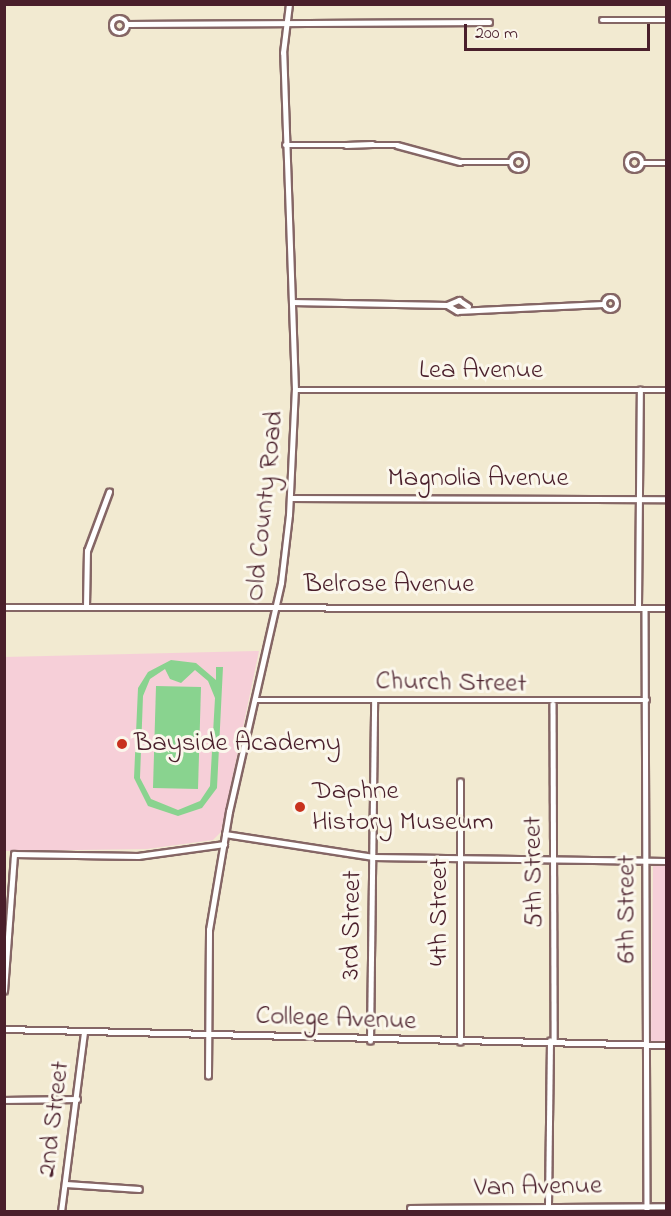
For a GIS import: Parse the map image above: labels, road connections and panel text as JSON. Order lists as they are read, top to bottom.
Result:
{
  "streets": {
    "street": [
      "Lea Avenue",
      "Magnolia Avenue",
      "Old County Road",
      "Belrose Avenue",
      "Church Street",
      "5th Street",
      "6th Street",
      "4th Street",
      "3rd Street",
      "College Avenue",
      "2nd Street",
      "Van Avenue"
    ]
  },
  "crossings": [
    ["Lea Avenue", "Old County Road"],
    ["Magnolia Avenue", "Old County Road"],
    ["Old County Road", "Belrose Avenue"],
    ["Old County Road", "Church Street"],
    ["Old County Road", "College Avenue"],
    ["Belrose Avenue", "6th Street"],
    ["Church Street", "5th Street"],
    ["Church Street", "6th Street"],
    ["Church Street", "3rd Street"],
    ["5th Street", "College Avenue"],
    ["5th Street", "Van Avenue"],
    ["6th Street", "College Avenue"],
    ["6th Street", "Van Avenue"],
    ["4th Street", "College Avenue"],
    ["3rd Street", "College Avenue"],
    ["College Avenue", "2nd Street"]
  ],
  "places": ["Bayside Academy", "Daphne History Museum"],
  "scale_bar": "200 m"
}
